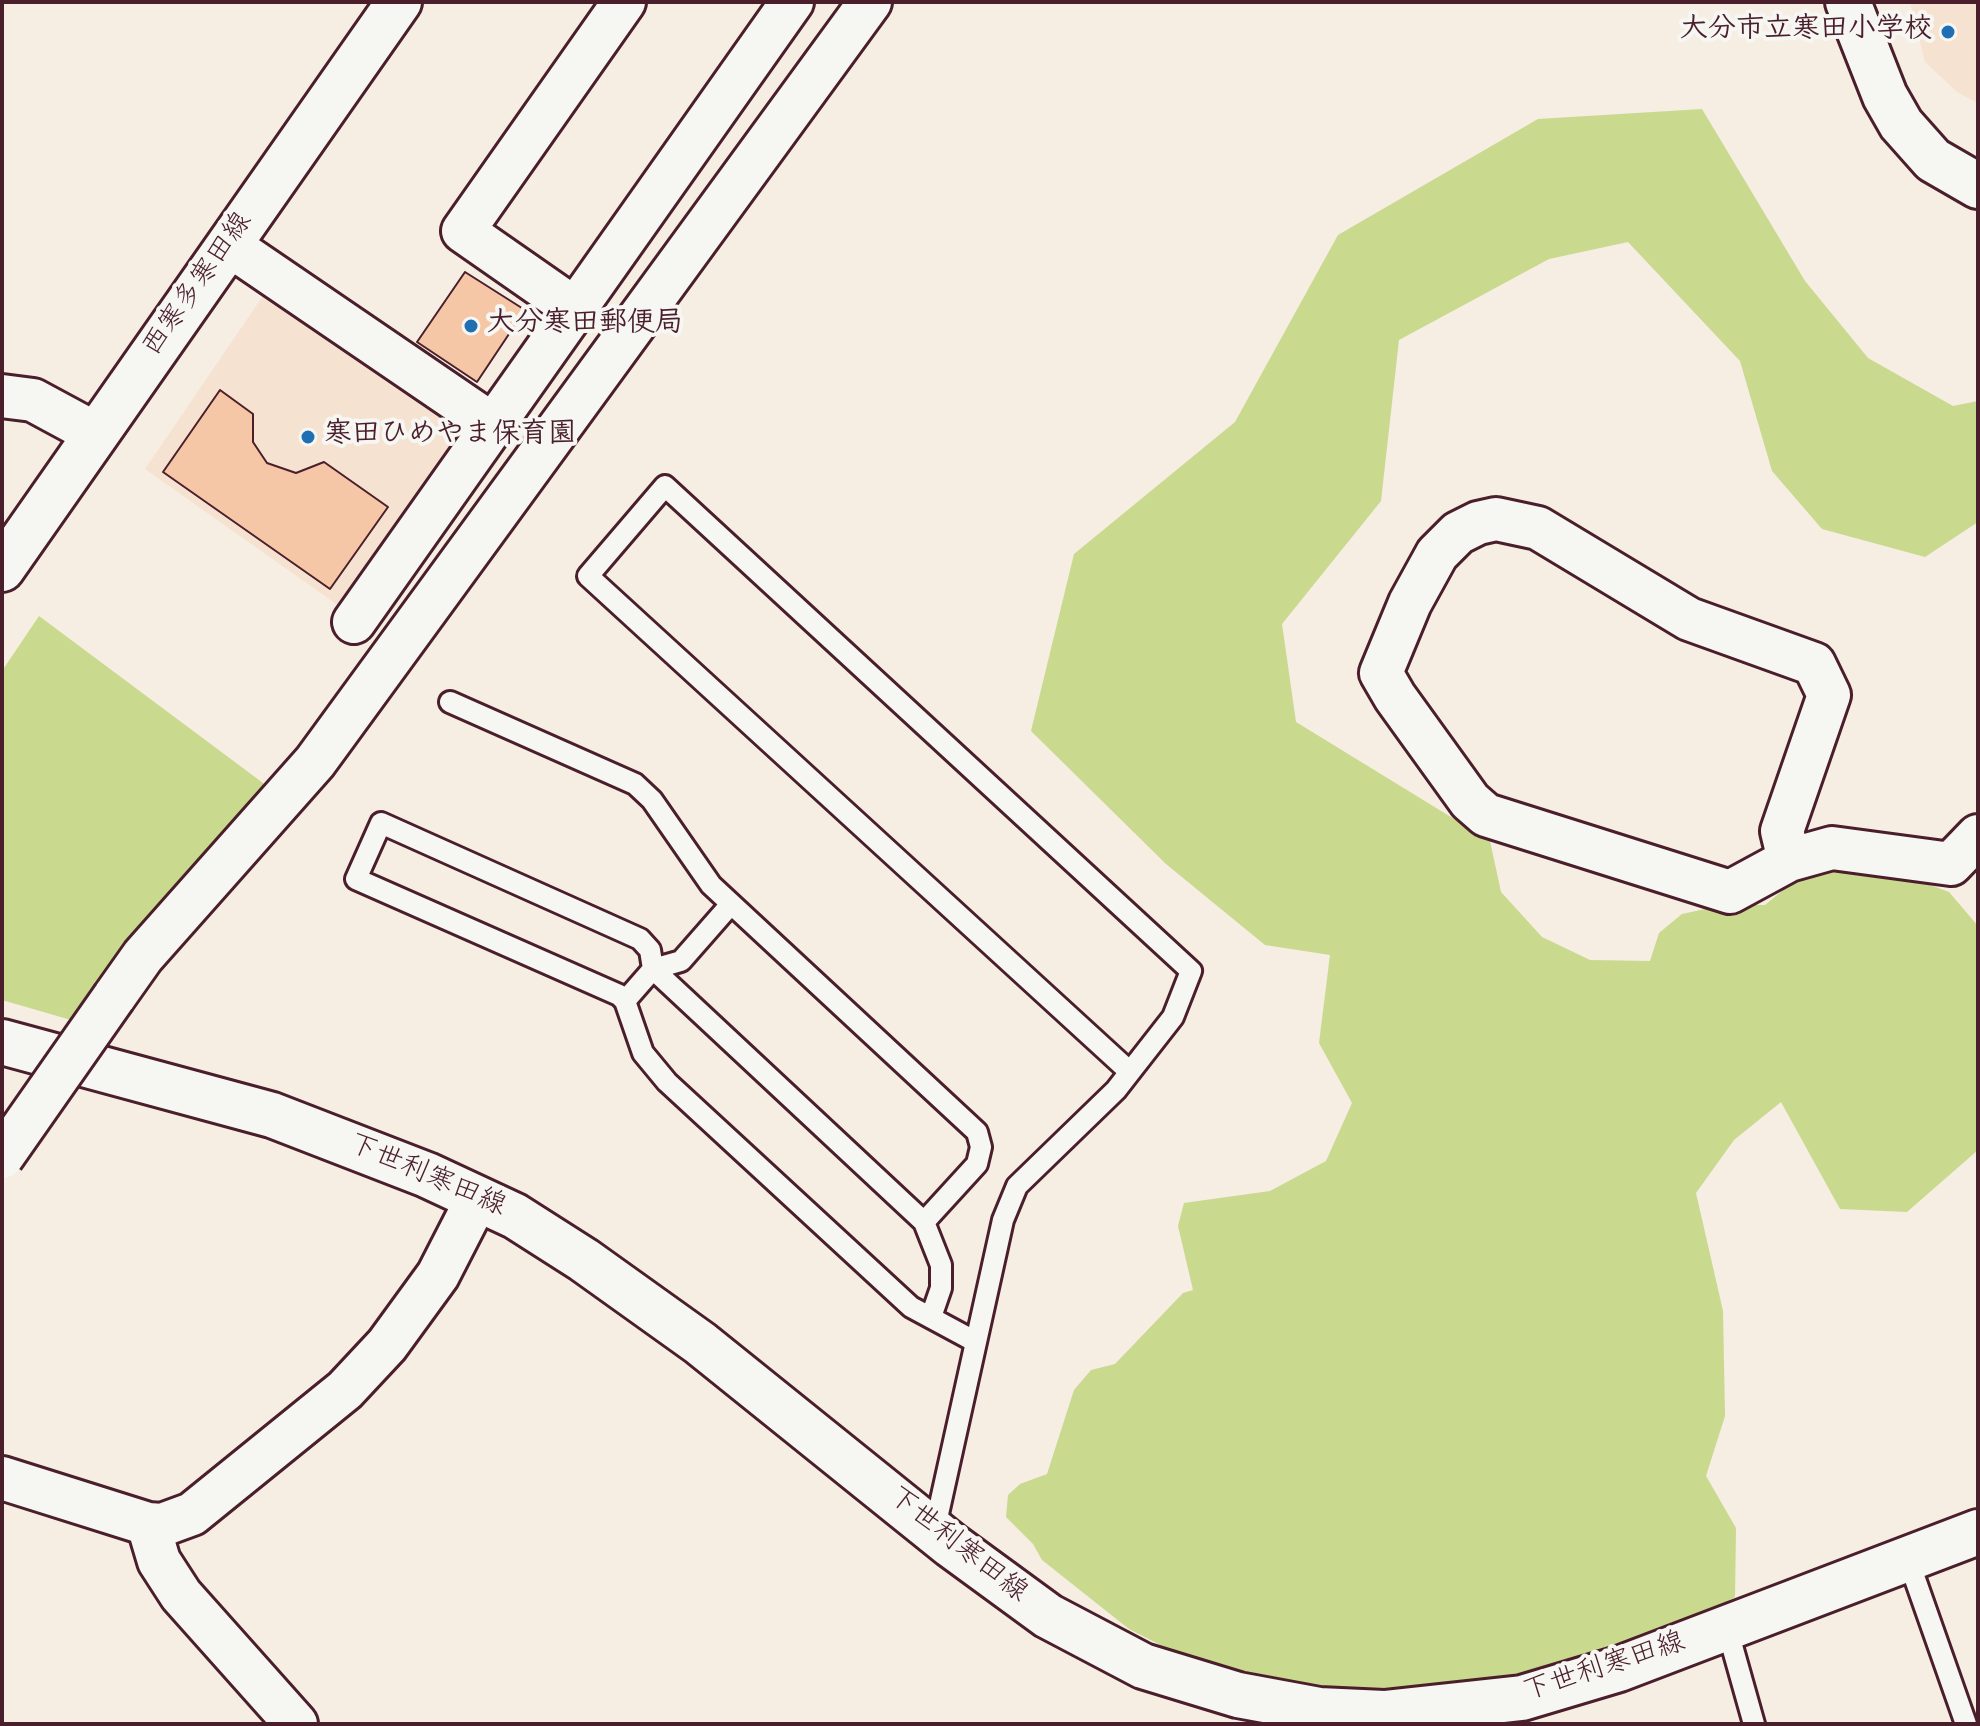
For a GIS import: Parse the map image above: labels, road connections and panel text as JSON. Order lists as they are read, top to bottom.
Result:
{
  "streets": {
    "main road": ["西寒多寒田線", "下世利寒田線"]
  },
  "places": ["大分市立寒田小学校", "大分寒田郵便局", "寒田ひめやま保育園"]
}
